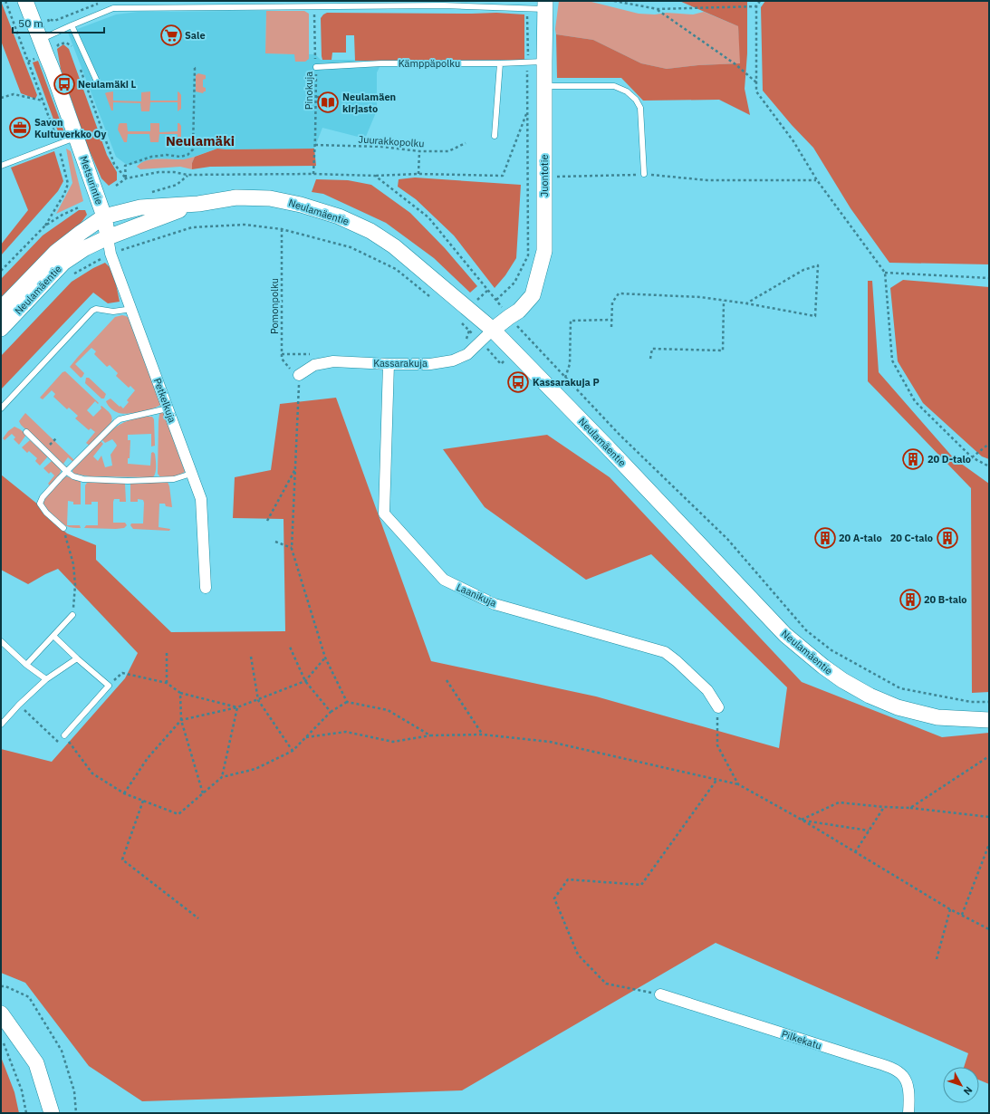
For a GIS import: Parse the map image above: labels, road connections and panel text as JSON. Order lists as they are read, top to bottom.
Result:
{
  "streets": {
    "street": [
      "Juontotie",
      "Metsurintie",
      "Neulamäentie",
      "Kassarakuja",
      "Petkelkuja",
      "Laanikuja",
      "Pilkekatu"
    ],
    "lane": ["Kämppäpolku"],
    "path": ["Pinokuja", "Juurakkopolku", "Pomonpolku"]
  },
  "crossings": [
    ["Kämppäpolku", "Pinokuja"],
    ["Kämppäpolku", "Juontotie"],
    ["Pinokuja", "Juurakkopolku"],
    ["Juontotie", "Neulamäentie"],
    ["Juontotie", "Kassarakuja"],
    ["Metsurintie", "Neulamäentie"],
    ["Metsurintie", "Petkelkuja"],
    ["Neulamäentie", "Kassarakuja"],
    ["Neulamäentie", "Petkelkuja"],
    ["Pomonpolku", "Kassarakuja"],
    ["Kassarakuja", "Laanikuja"]
  ],
  "districts": ["Neulamäki"],
  "places": {
    "supermarket": ["Sale"],
    "bus stop": ["Neulamäki L", "Kassarakuja P"],
    "library": ["Neulamäen kirjasto"],
    "office": ["Savon Kuituverkko Oy"],
    "building": [
      "20 D-talo",
      "20 A-talo",
      "20 C-talo",
      "20 B-talo"
    ]
  },
  "scale_bar": "50 m",
  "north": "bottom right"
}
